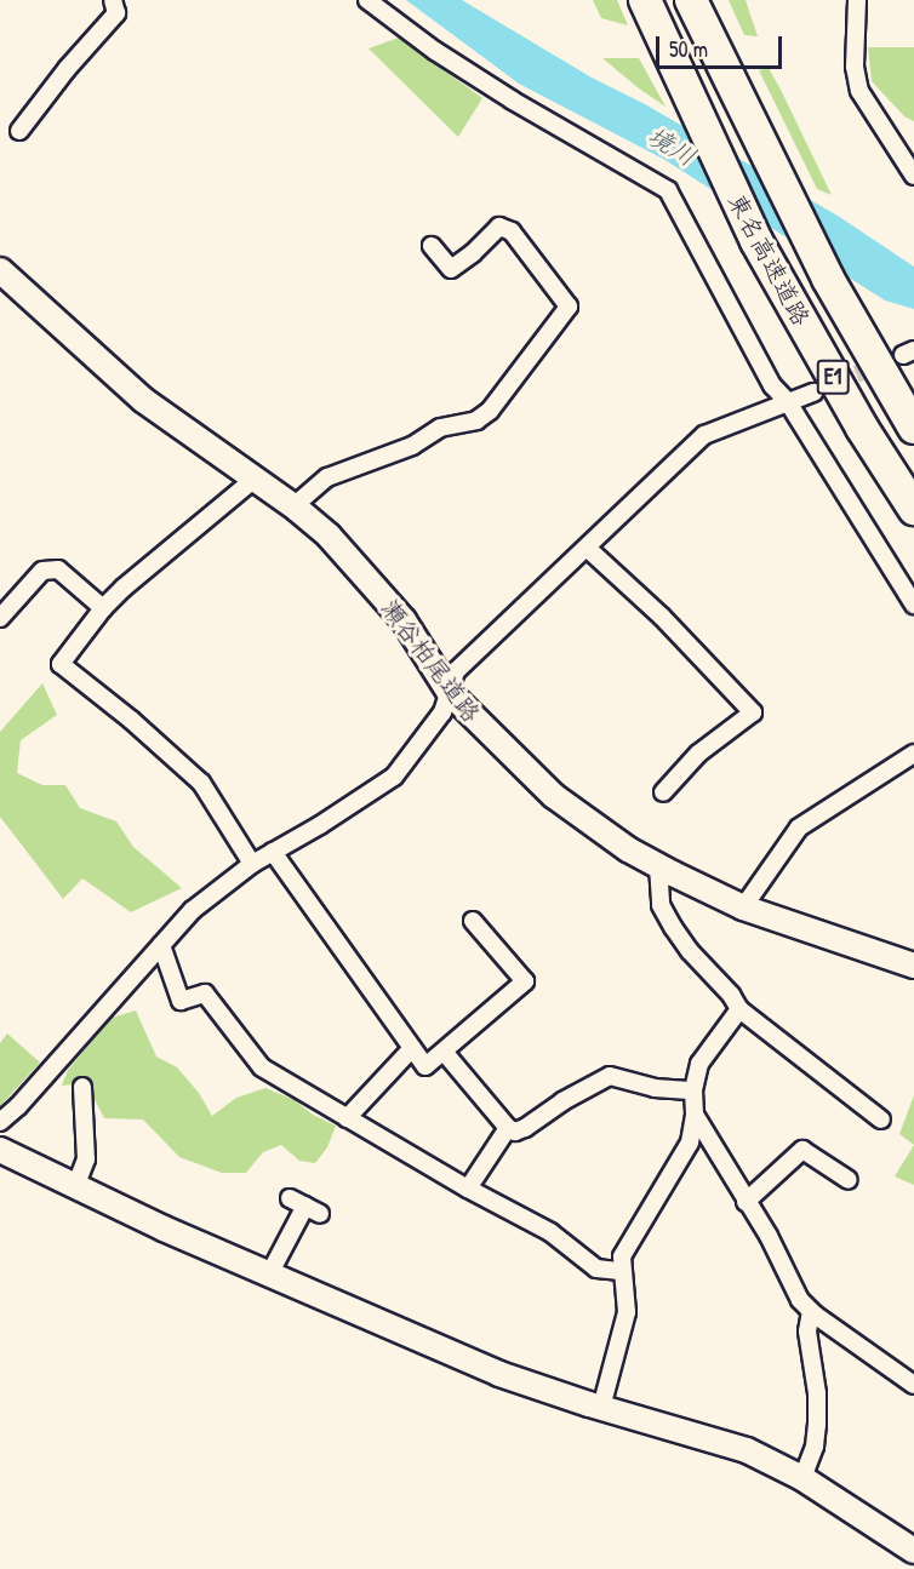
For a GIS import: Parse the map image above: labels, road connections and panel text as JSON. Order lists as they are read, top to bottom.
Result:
{
  "streets": {
    "highway": ["東名高速道路", "E1"],
    "main road": ["瀬谷柏尾道路"]
  },
  "water": ["境川"],
  "scale_bar": "50 m"
}
